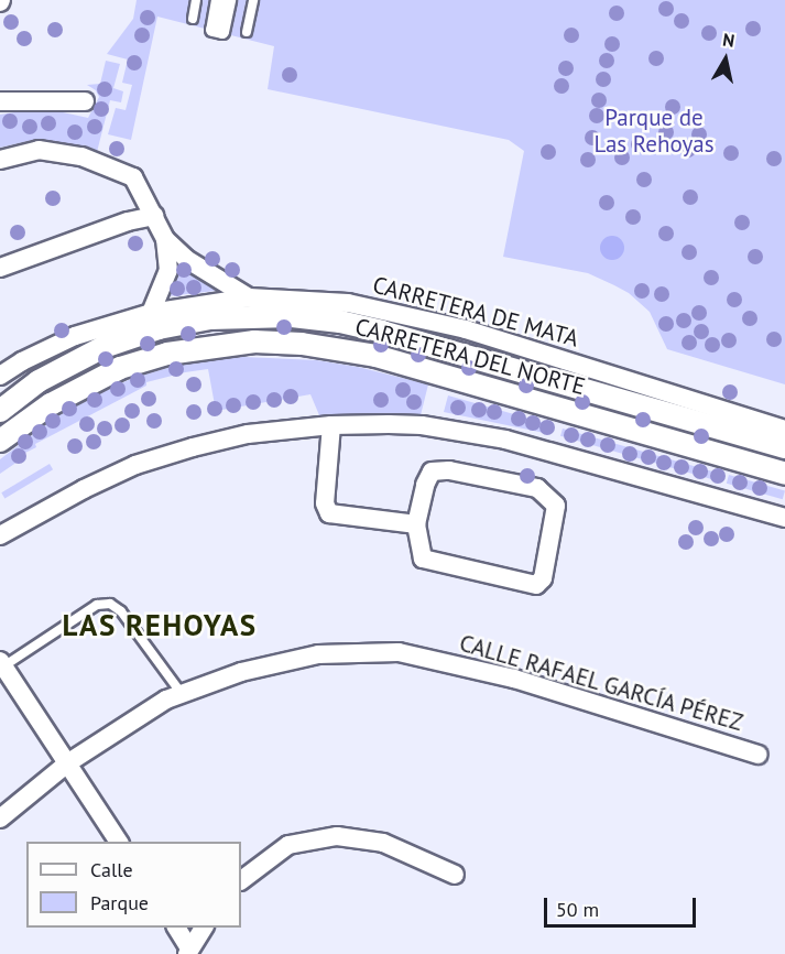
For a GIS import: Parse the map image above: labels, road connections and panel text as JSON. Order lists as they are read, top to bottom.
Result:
{
  "streets": {
    "street": ["CARRETERA DE MATA", "CARRETERA DEL NORTE", "CALLE RAFAEL GARCÍA PÉREZ"]
  },
  "districts": ["LAS REHOYAS"],
  "parks": ["Parque de Las Rehoyas"],
  "legend": ["Calle", "Parque"],
  "scale_bar": "50 m",
  "north": "top"
}
